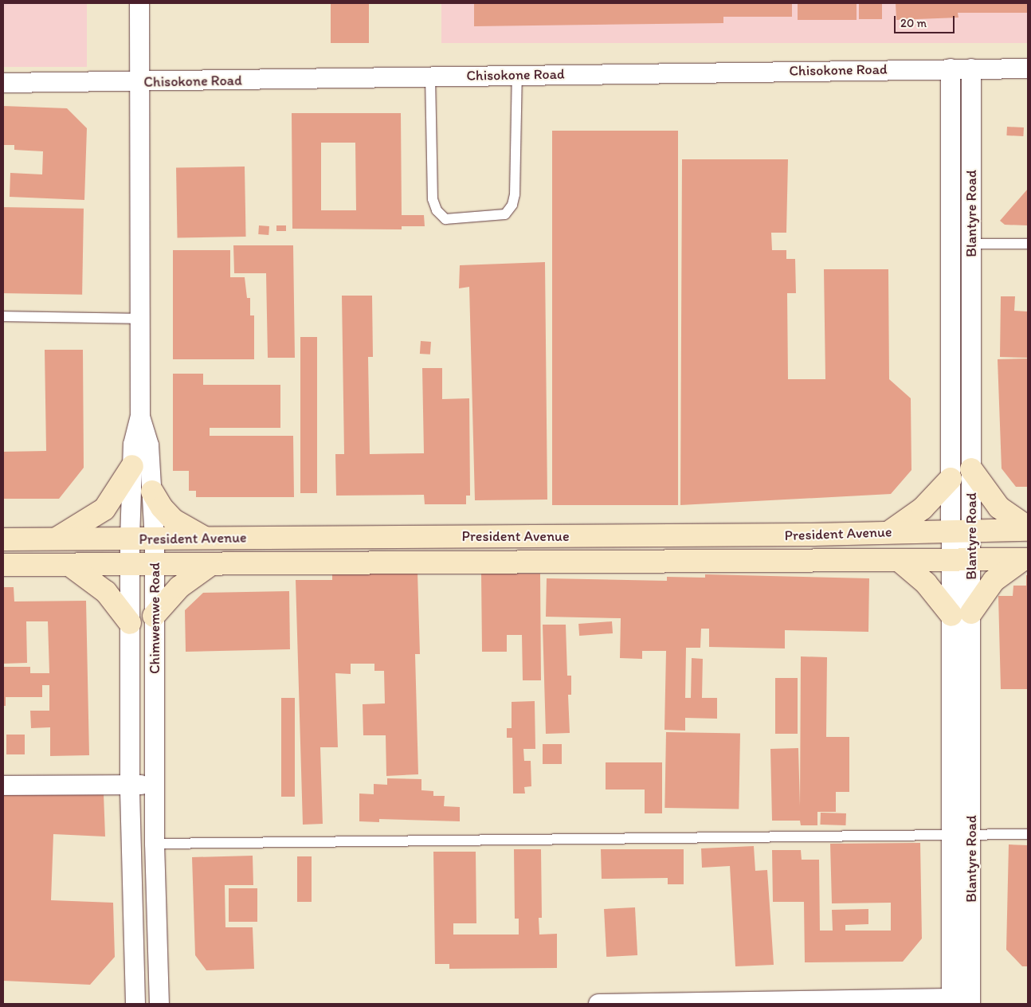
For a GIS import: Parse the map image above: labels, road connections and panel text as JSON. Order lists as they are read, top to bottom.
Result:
{
  "streets": {
    "main road": ["President Avenue"],
    "street": ["Chisokone Road", "Blantyre Road", "Chimwemwe Road"]
  },
  "crossings": [
    ["Chisokone Road", "Blantyre Road"],
    ["Blantyre Road", "President Avenue"],
    ["President Avenue", "Chimwemwe Road"]
  ],
  "scale_bar": "20 m"
}
